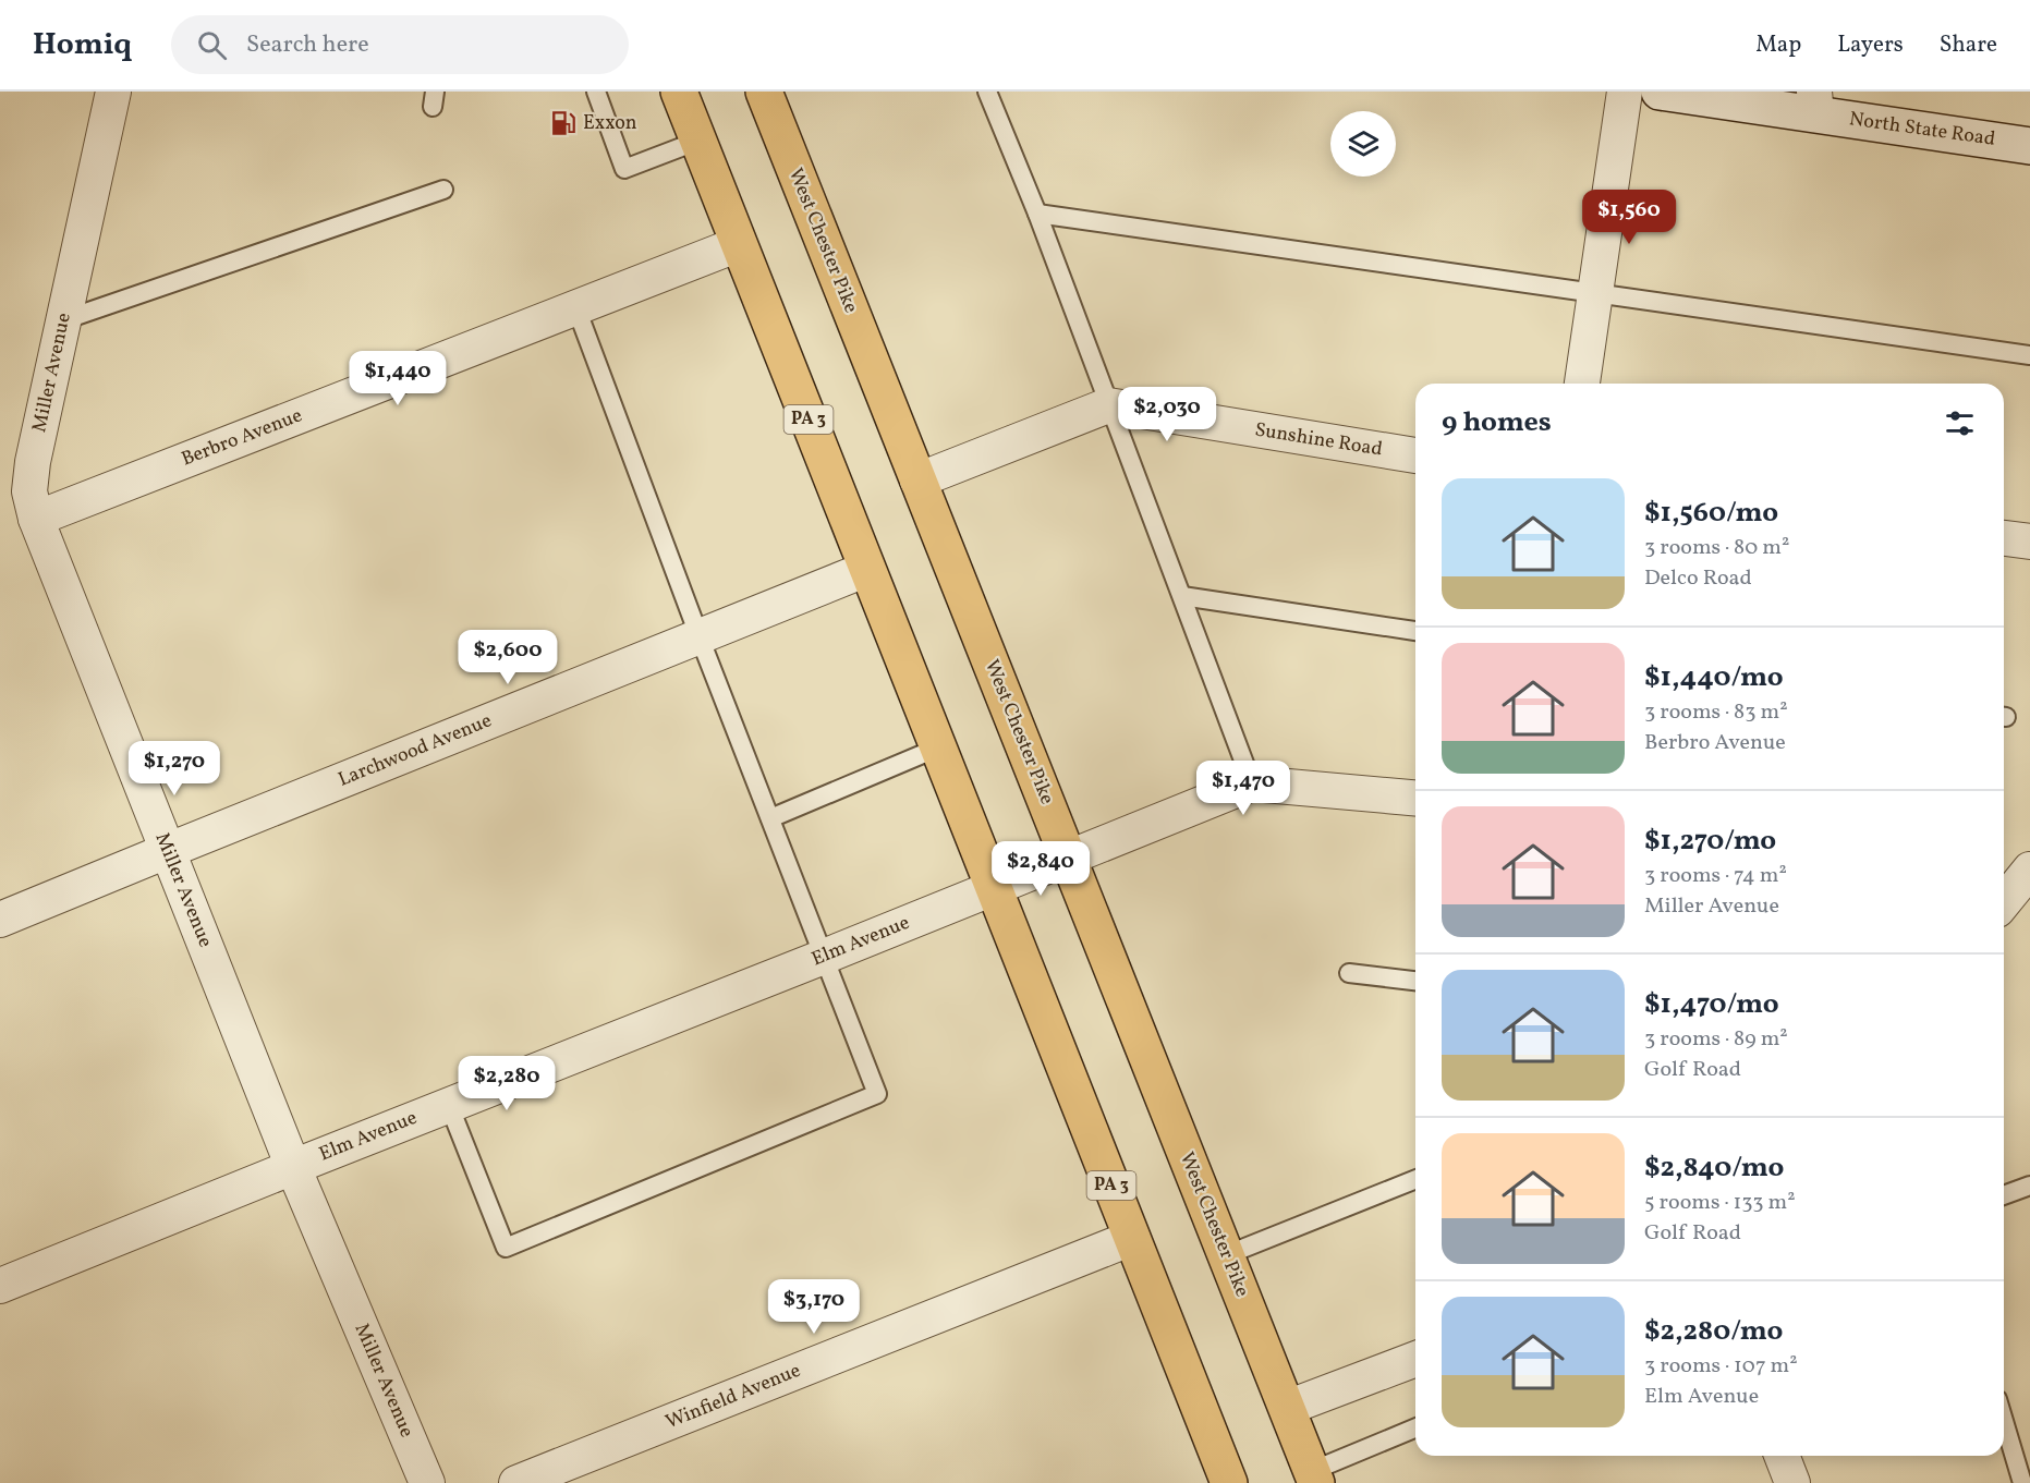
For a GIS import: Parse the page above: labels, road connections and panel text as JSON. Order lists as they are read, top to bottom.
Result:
{
  "streets": {
    "main road": ["North State Road", "West Chester Pike", "PA 3"],
    "street": [
      "Miller Avenue",
      "Berbro Avenue",
      "Sunshine Road",
      "Larchwood Avenue",
      "Elm Avenue",
      "Winfield Avenue"
    ]
  },
  "crossings": [
    ["West Chester Pike", "Elm Avenue"],
    ["Miller Avenue", "Berbro Avenue"],
    ["Miller Avenue", "Larchwood Avenue"],
    ["Miller Avenue", "Elm Avenue"],
    ["PA 3", "Berbro Avenue"],
    ["PA 3", "Larchwood Avenue"],
    ["PA 3", "Elm Avenue"],
    ["PA 3", "Winfield Avenue"]
  ],
  "places": {
    "fuel station": ["Exxon"]
  },
  "page": {
    "header": "Homiq",
    "search": "Search here",
    "nav": ["Map", "Layers", "Share"],
    "price": [
      "$1,560",
      "$1,440",
      "$2,030",
      "$2,600",
      "$1,270",
      "$1,470",
      "$2,840",
      "$2,280",
      "$3,170"
    ],
    "heading": "9 homes",
    "list": [
      {
        "name": "$1,560/mo",
        "note": "3 rooms · 80 m² · Delco Road"
      },
      {
        "name": "$1,440/mo",
        "note": "3 rooms · 83 m² · Berbro Avenue"
      },
      {
        "name": "$1,270/mo",
        "note": "3 rooms · 74 m² · Miller Avenue"
      },
      {
        "name": "$1,470/mo",
        "note": "3 rooms · 89 m² · Golf Road"
      },
      {
        "name": "$2,840/mo",
        "note": "5 rooms · 133 m² · Golf Road"
      },
      {
        "name": "$2,280/mo",
        "note": "3 rooms · 107 m² · Elm Avenue"
      }
    ]
  }
}
